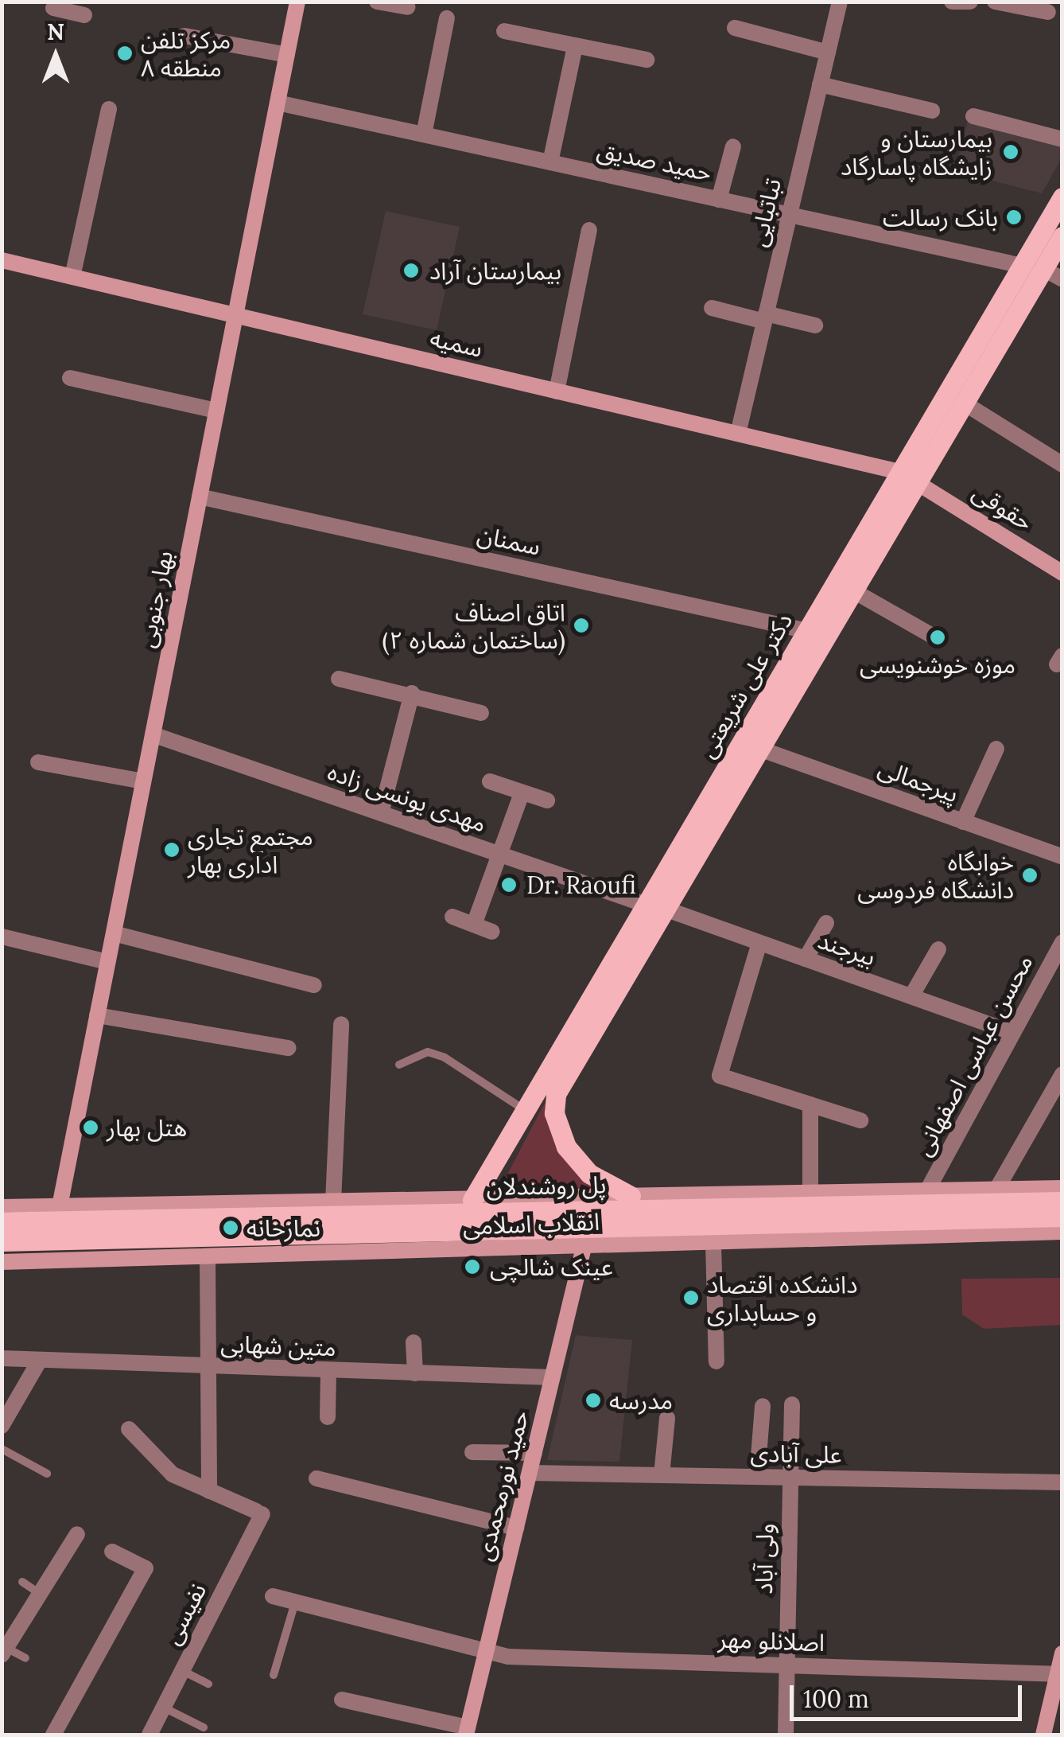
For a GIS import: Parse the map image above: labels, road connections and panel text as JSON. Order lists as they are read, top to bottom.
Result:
{
  "streets": {
    "main road": [
      "سمیه",
      "حقوقی",
      "بهار جنوبی",
      "دکتر علی شریعتی",
      "پل روشندلان",
      "انقلاب اسلامی",
      "حمید نورمحمدی"
    ],
    "street": [
      "حمید صدیق",
      "تباتبایی",
      "سمنان",
      "پیرجمالی",
      "مهدی یونسی زاده",
      "بیرجند",
      "محسن عباسی اصفهانی",
      "متین شهابی",
      "علی آبادی",
      "ولی آباد",
      "نفیسی",
      "اصلانلو مهر"
    ]
  },
  "crossings": [
    ["حمید صدیق", "تباتبایی"],
    ["حمید صدیق", "بهار جنوبی"],
    ["حمید صدیق", "دکتر علی شریعتی"],
    ["تباتبایی", "سمیه"],
    ["سمیه", "حقوقی"],
    ["سمیه", "بهار جنوبی"],
    ["سمیه", "دکتر علی شریعتی"],
    ["حقوقی", "دکتر علی شریعتی"],
    ["سمنان", "بهار جنوبی"],
    ["سمنان", "دکتر علی شریعتی"],
    ["بهار جنوبی", "مهدی یونسی زاده"],
    ["بهار جنوبی", "انقلاب اسلامی"],
    ["دکتر علی شریعتی", "پیرجمالی"],
    ["دکتر علی شریعتی", "مهدی یونسی زاده"],
    ["دکتر علی شریعتی", "بیرجند"],
    ["دکتر علی شریعتی", "انقلاب اسلامی"],
    ["مهدی یونسی زاده", "بیرجند"],
    ["بیرجند", "محسن عباسی اصفهانی"],
    ["محسن عباسی اصفهانی", "انقلاب اسلامی"],
    ["پل روشندلان", "انقلاب اسلامی"],
    ["انقلاب اسلامی", "حمید نورمحمدی"],
    ["متین شهابی", "حمید نورمحمدی"],
    ["علی آبادی", "حمید نورمحمدی"],
    ["علی آبادی", "ولی آباد"],
    ["حمید نورمحمدی", "اصلانلو مهر"],
    ["ولی آباد", "اصلانلو مهر"]
  ],
  "places": [
    "مرکز تلفن منطقه ۸",
    "بیمارستان و زایشگاه پاسارگاد",
    "بانک رسالت",
    "بیمارستان آراد",
    "اتاق اصناف (ساختمان شماره ۲)",
    "موزه خوشنویسی",
    "مجتمع تجاری اداری بهار",
    "خوابگاه دانشگاه فردوسی",
    "Dr. Raoufi",
    "هتل بهار",
    "نمازخانه",
    "عينک شالچی",
    "دانشکده اقتصاد و حسابداری",
    "مدرسه"
  ],
  "scale_bar": "100 m",
  "north": "top"
}
